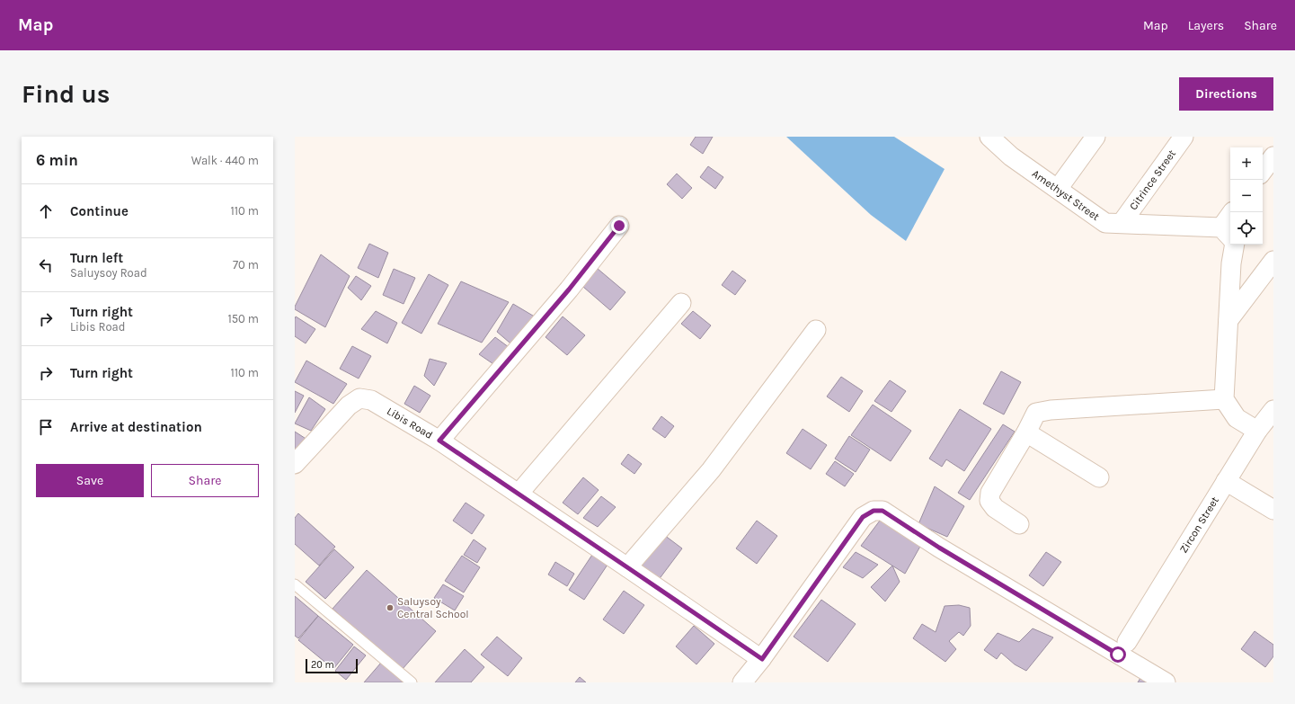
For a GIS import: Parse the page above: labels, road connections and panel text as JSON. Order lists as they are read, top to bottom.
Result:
{
  "streets": {
    "street": [
      "Citrince Street",
      "Amethyst Street",
      "Libis Road",
      "Zircon Street"
    ]
  },
  "crossings": [
    ["Citrince Street", "Amethyst Street"]
  ],
  "places": ["Saluysoy Central School"],
  "scale_bar": "20 m",
  "page": {
    "header": "Map",
    "nav": ["Map", "Layers", "Share"],
    "buttons": [
      "Directions",
      ["Save", "Share"]
    ],
    "title": "Find us",
    "heading": ["6 min", "Walk · 440 m"],
    "map_buttons": ["+", "−"],
    "list": [
      ["Continue", "110 m"],
      ["Turn left", "Saluysoy Road", "70 m"],
      ["Turn right", "Libis Road", "150 m"],
      ["Turn right", "110 m"],
      "Arrive at destination"
    ],
    "scale": "20 m"
  }
}
